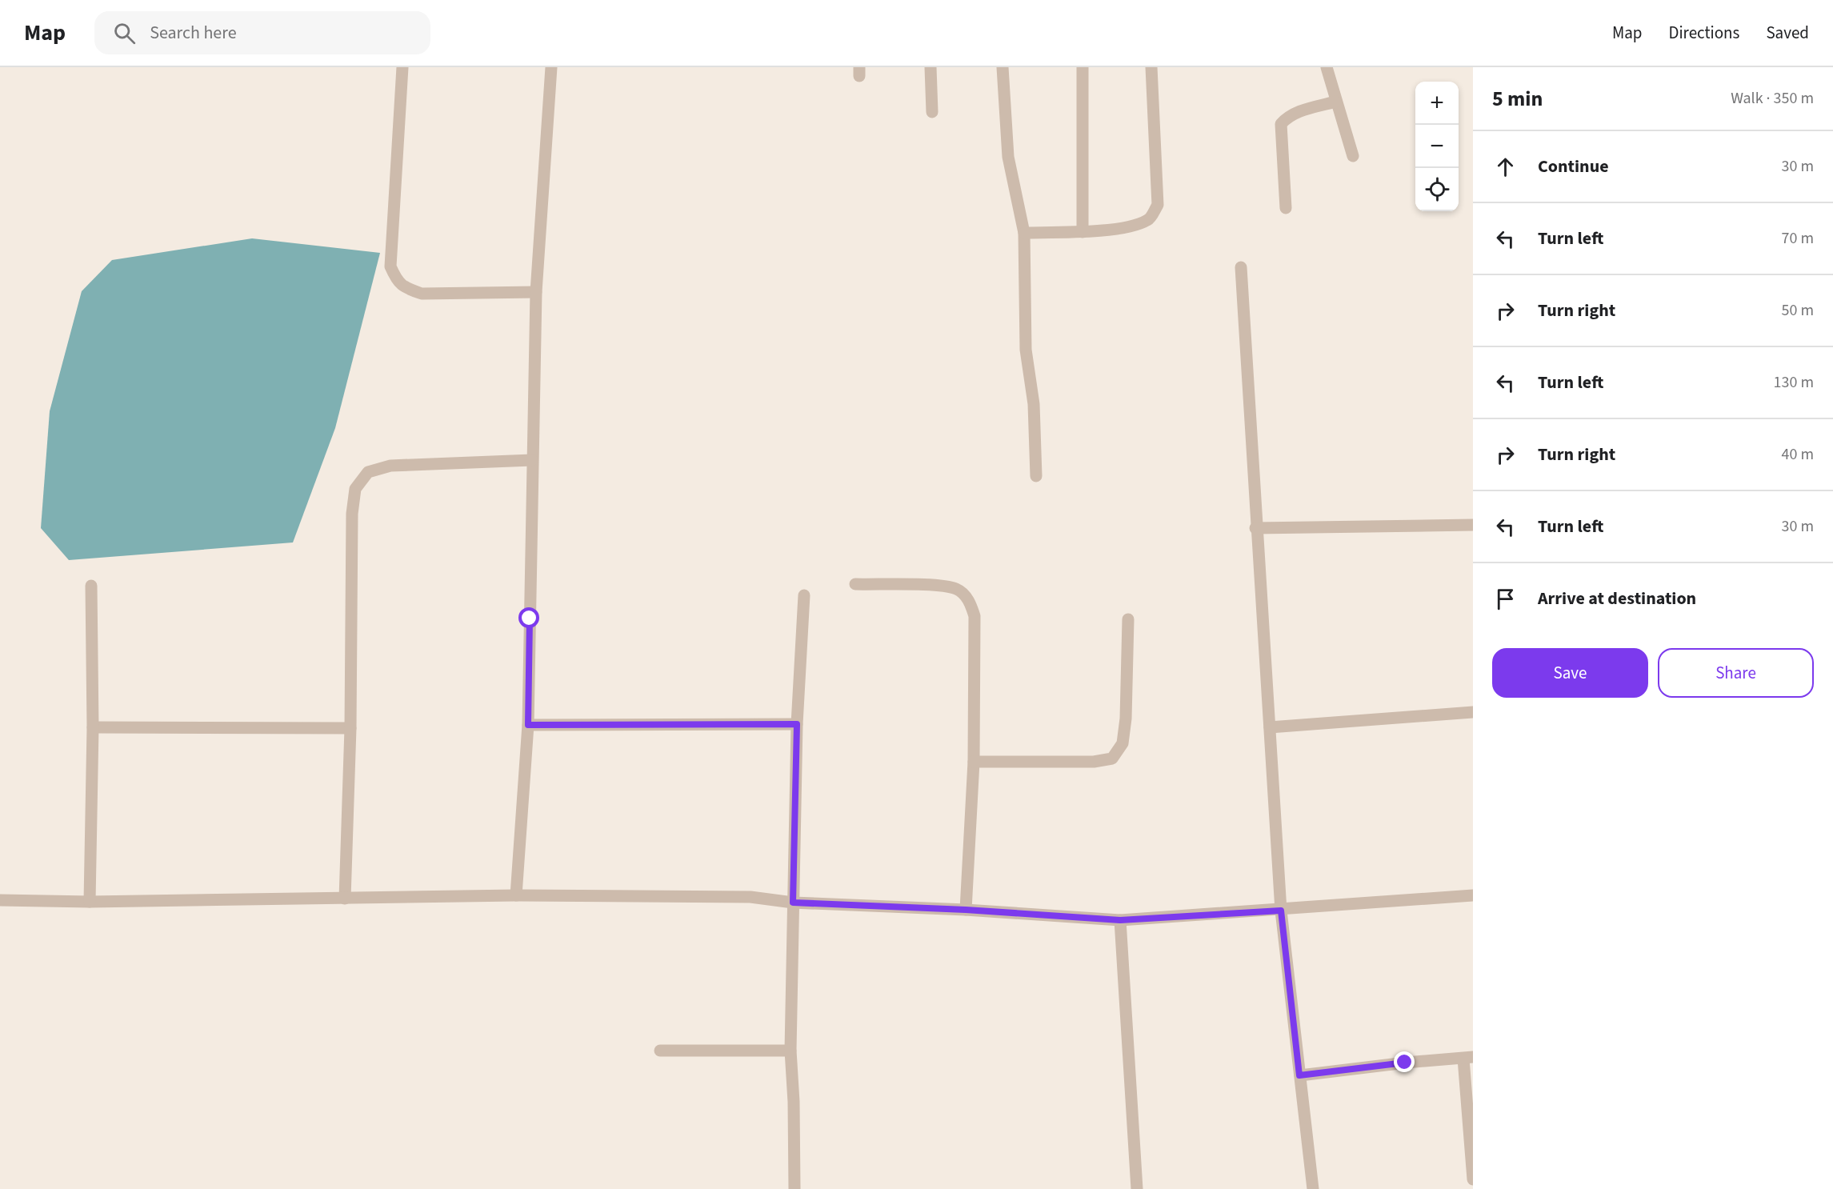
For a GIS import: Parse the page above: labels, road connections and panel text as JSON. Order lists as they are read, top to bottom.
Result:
{
  "page": {
    "header": "Map",
    "search": "Search here",
    "nav": ["Map", "Directions", "Saved"],
    "heading": ["5 min", "Walk · 350 m"],
    "map_buttons": ["+", "−"],
    "list": [
      ["Continue", "30 m"],
      ["Turn left", "70 m"],
      ["Turn right", "50 m"],
      ["Turn left", "130 m"],
      ["Turn right", "40 m"],
      ["Turn left", "30 m"],
      "Arrive at destination"
    ],
    "buttons": ["Save", "Share"]
  }
}
